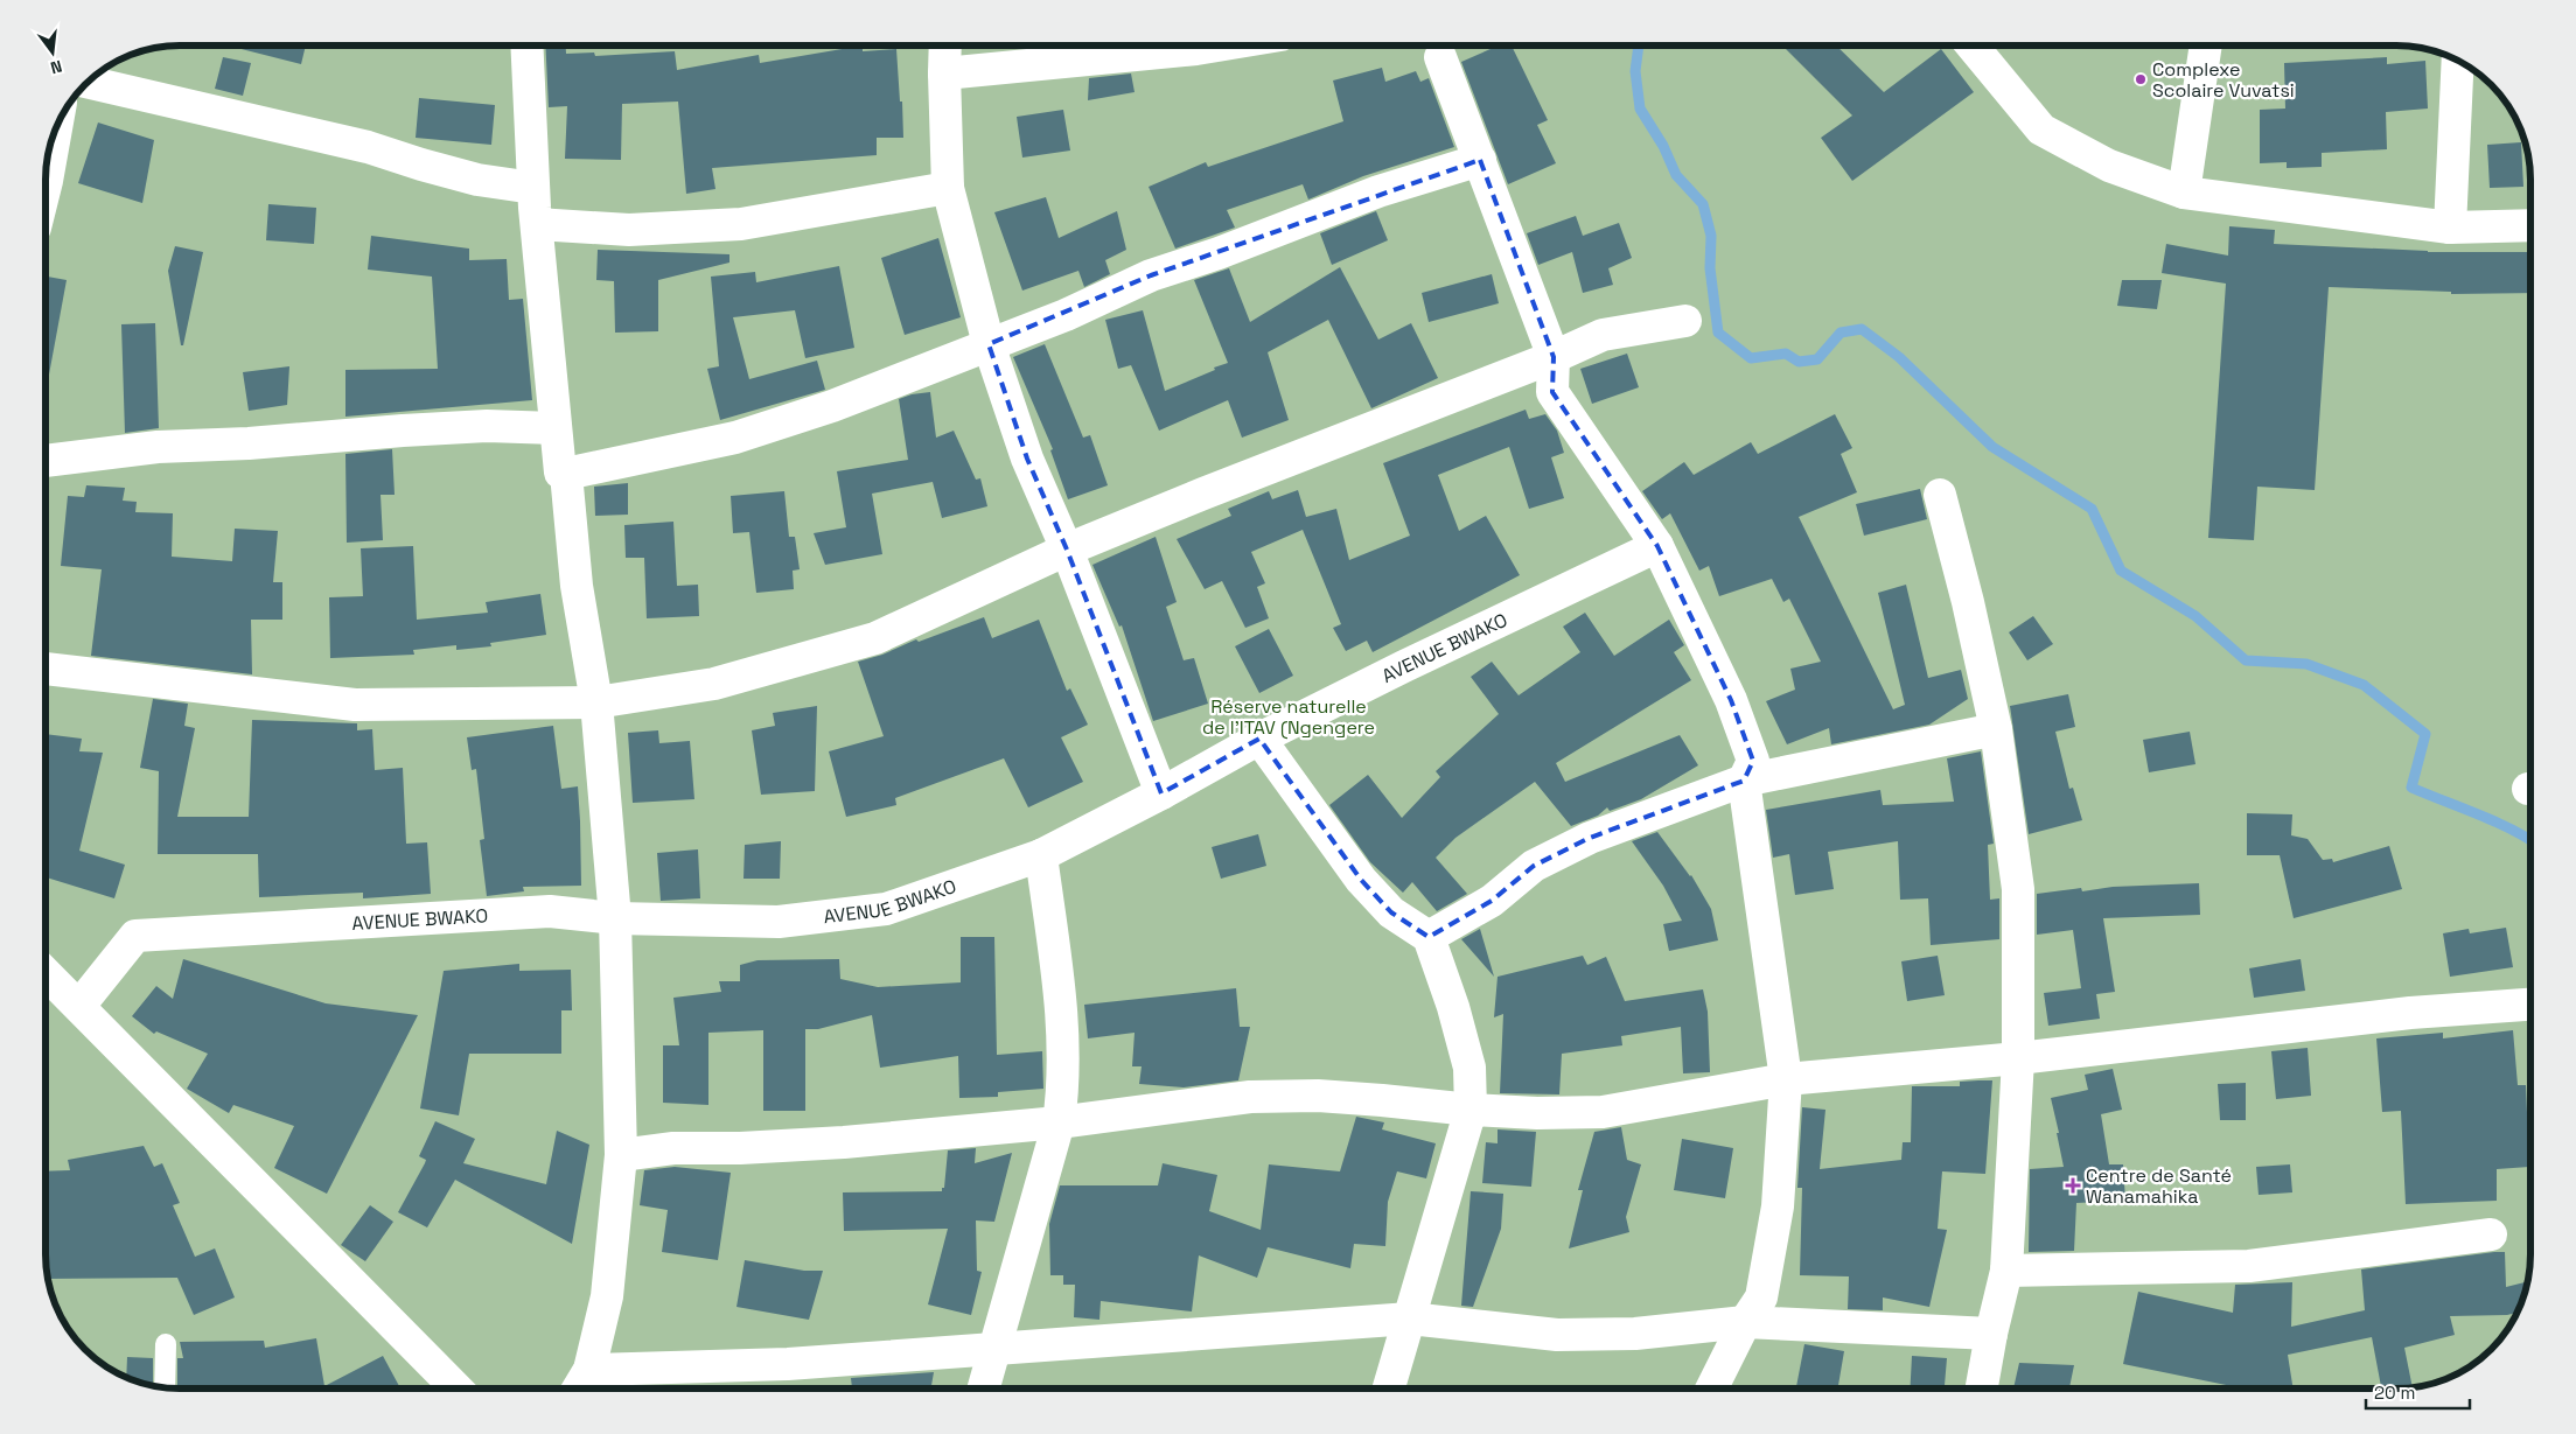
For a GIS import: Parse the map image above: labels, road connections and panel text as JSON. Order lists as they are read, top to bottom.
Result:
{
  "streets": {
    "street": ["AVENUE BWAKO"]
  },
  "parks": ["Réserve naturelle de l'ITAV (Ngengere"],
  "places": {
    "other": ["Complexe Scolaire Vuvatsi"],
    "health": ["Centre de Santé Wanamahika"]
  },
  "scale_bar": "20 m",
  "north": "bottom"
}
